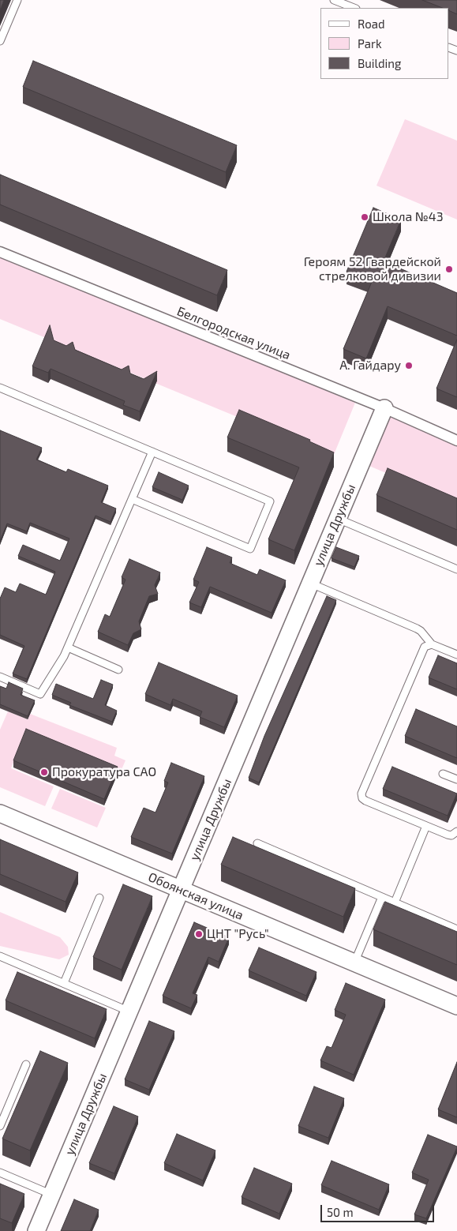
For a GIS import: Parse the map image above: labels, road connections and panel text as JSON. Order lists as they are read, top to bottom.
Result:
{
  "streets": {
    "street": ["Белгородская улица", "улица Дружбы", "Обоянская улица"]
  },
  "crossings": [
    ["Белгородская улица", "улица Дружбы"],
    ["улица Дружбы", "Обоянская улица"]
  ],
  "places": [
    "Школа №43",
    "Героям 52 Гвардейской стрелковой дивизии",
    "А. Гайдару",
    "Прокуратура САО",
    "ЦНТ \"Русь\""
  ],
  "legend": ["Road", "Park", "Building"],
  "scale_bar": "50 m"
}
